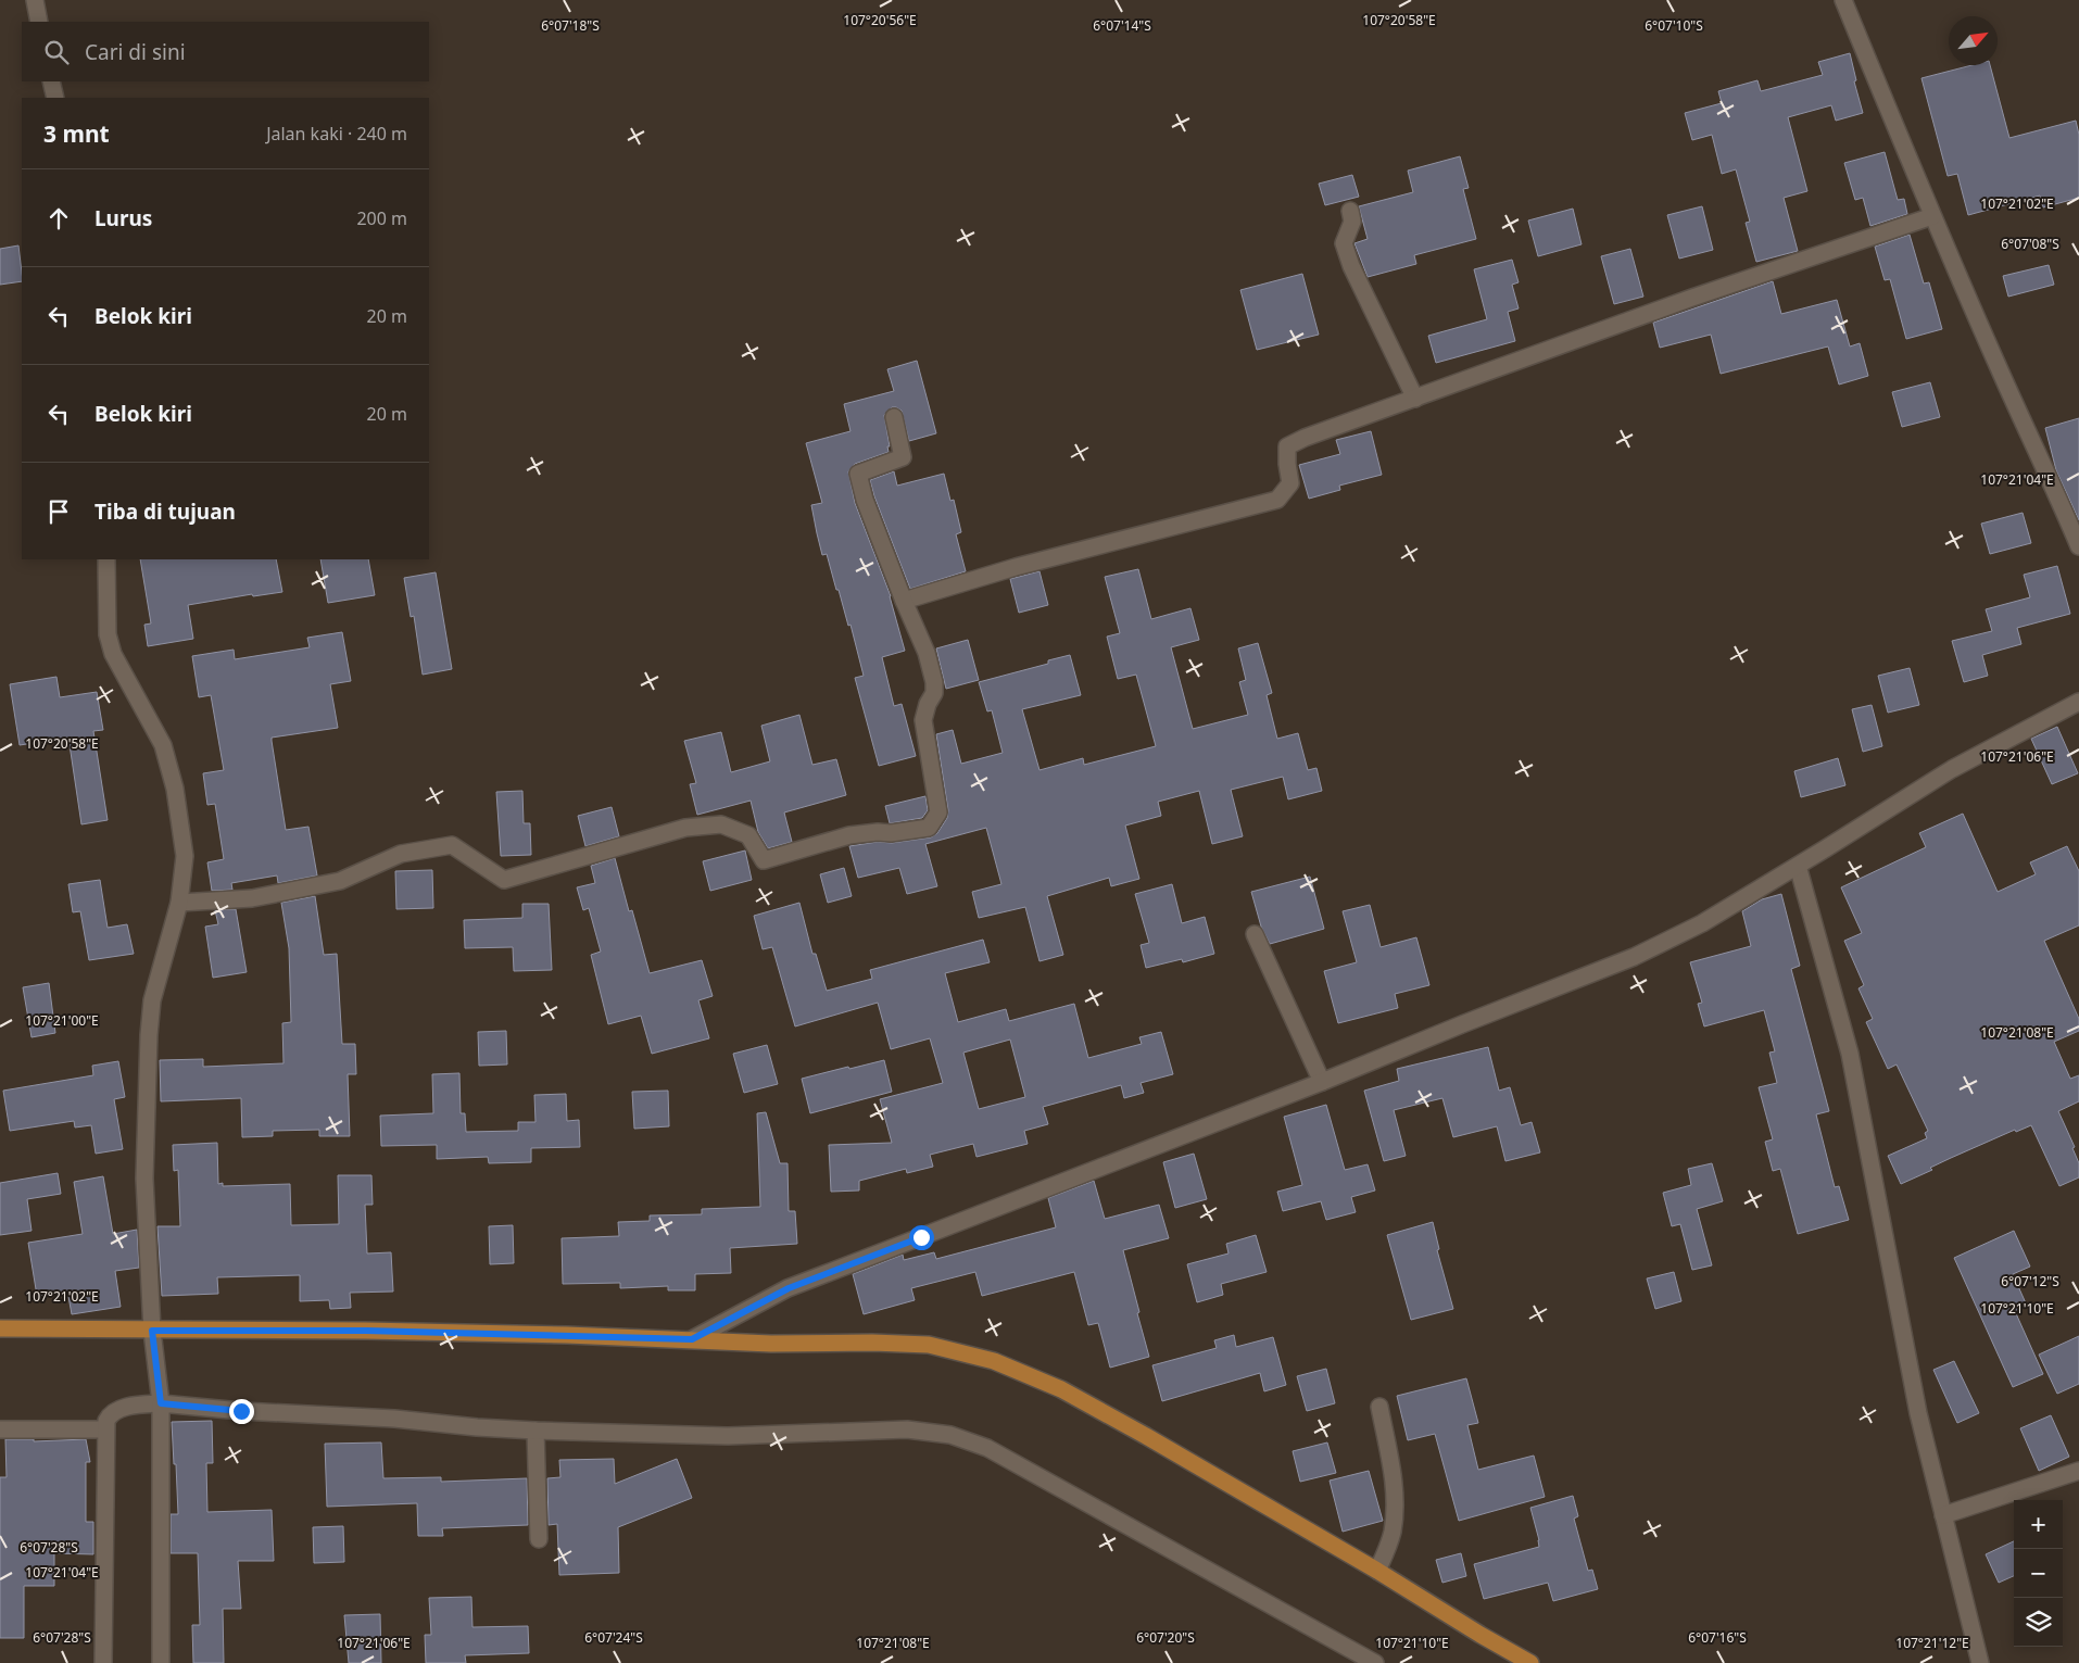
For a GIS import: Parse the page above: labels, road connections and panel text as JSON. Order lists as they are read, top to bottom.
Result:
{
  "north": "top right",
  "page": {
    "search": "Cari di sini",
    "heading": ["3 mnt", "Jalan kaki · 240 m"],
    "list": [
      ["Lurus", "200 m"],
      ["Belok kiri", "20 m"],
      ["Belok kiri", "20 m"],
      "Tiba di tujuan"
    ],
    "map_buttons": ["+", "−"]
  },
  "coordinates": [
    "107°20'56\"E",
    "107°20'58\"E",
    "6°07'18\"S",
    "6°07'14\"S",
    "6°07'10\"S",
    "107°21'02\"E",
    "6°07'08\"S",
    "107°21'04\"E",
    "107°21'06\"E",
    "107°21'00\"E",
    "107°21'08\"E",
    "6°07'12\"S",
    "107°21'10\"E",
    "6°07'28\"S",
    "6°07'24\"S",
    "6°07'20\"S",
    "6°07'16\"S",
    "107°21'12\"E"
  ]
}
